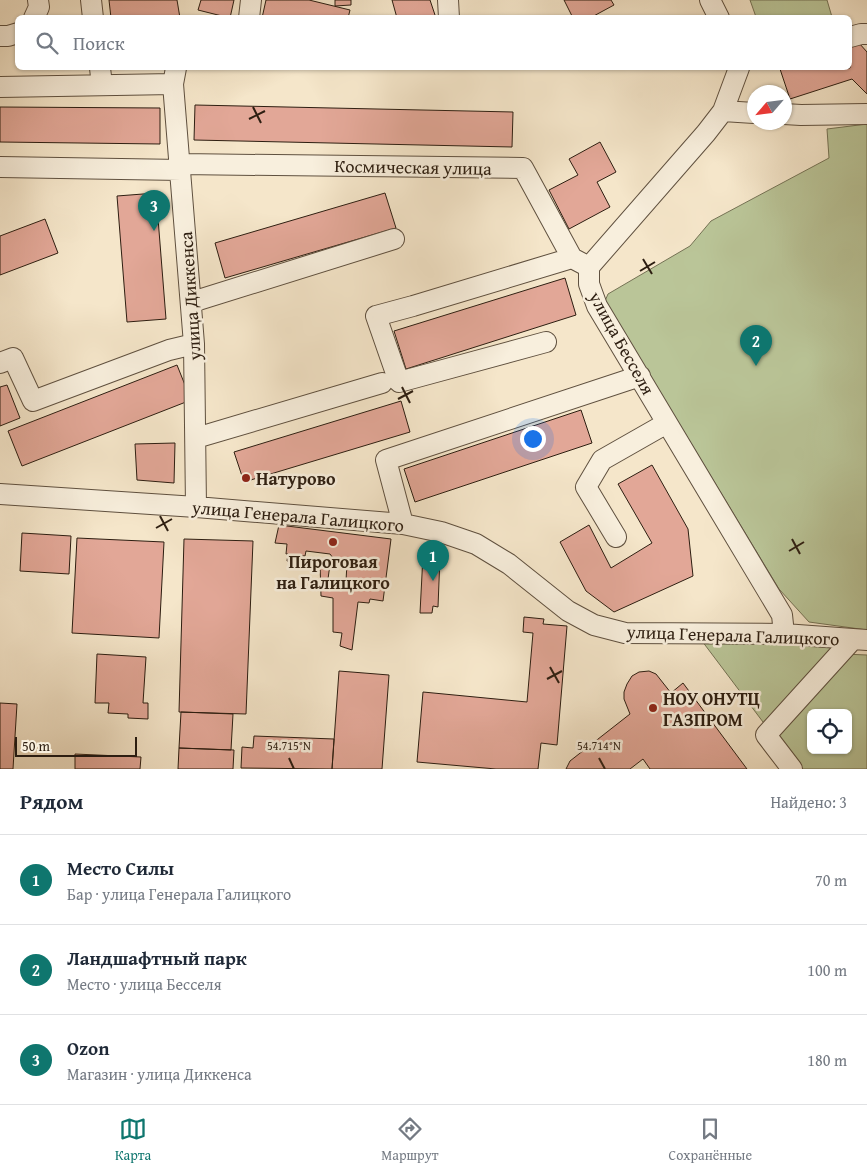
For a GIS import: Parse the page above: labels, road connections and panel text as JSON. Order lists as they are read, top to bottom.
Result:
{
  "streets": {
    "street": [
      "Космическая улица",
      "улица Диккенса",
      "улица Бесселя",
      "улица Генерала Галицкого"
    ]
  },
  "crossings": [
    ["Космическая улица", "улица Диккенса"],
    ["улица Диккенса", "улица Генерала Галицкого"],
    ["улица Бесселя", "улица Генерала Галицкого"]
  ],
  "places": ["Натурово", "Пироговая на Галицкого", "НОУ ОНУТЦ ГАЗПРОМ"],
  "scale_bar": "50 m",
  "north": "bottom left",
  "page": {
    "search": "Поиск",
    "pins": ["3", "2", "1"],
    "scale": "50 m",
    "heading": ["Рядом", "Найдено: 3"],
    "list": [
      {
        "mark": "1",
        "name": "Место Силы",
        "note": "Бар · улица Генерала Галицкого",
        "value": "70 m"
      },
      {
        "mark": "2",
        "name": "Ландшафтный парк",
        "note": "Место · улица Бесселя",
        "value": "100 m"
      },
      {
        "mark": "3",
        "name": "Ozon",
        "note": "Магазин · улица Диккенса",
        "value": "180 m"
      }
    ],
    "nav": ["Карта", "Маршрут", "Сохранённые"]
  },
  "coordinates": ["54.715°N", "54.714°N"]
}
